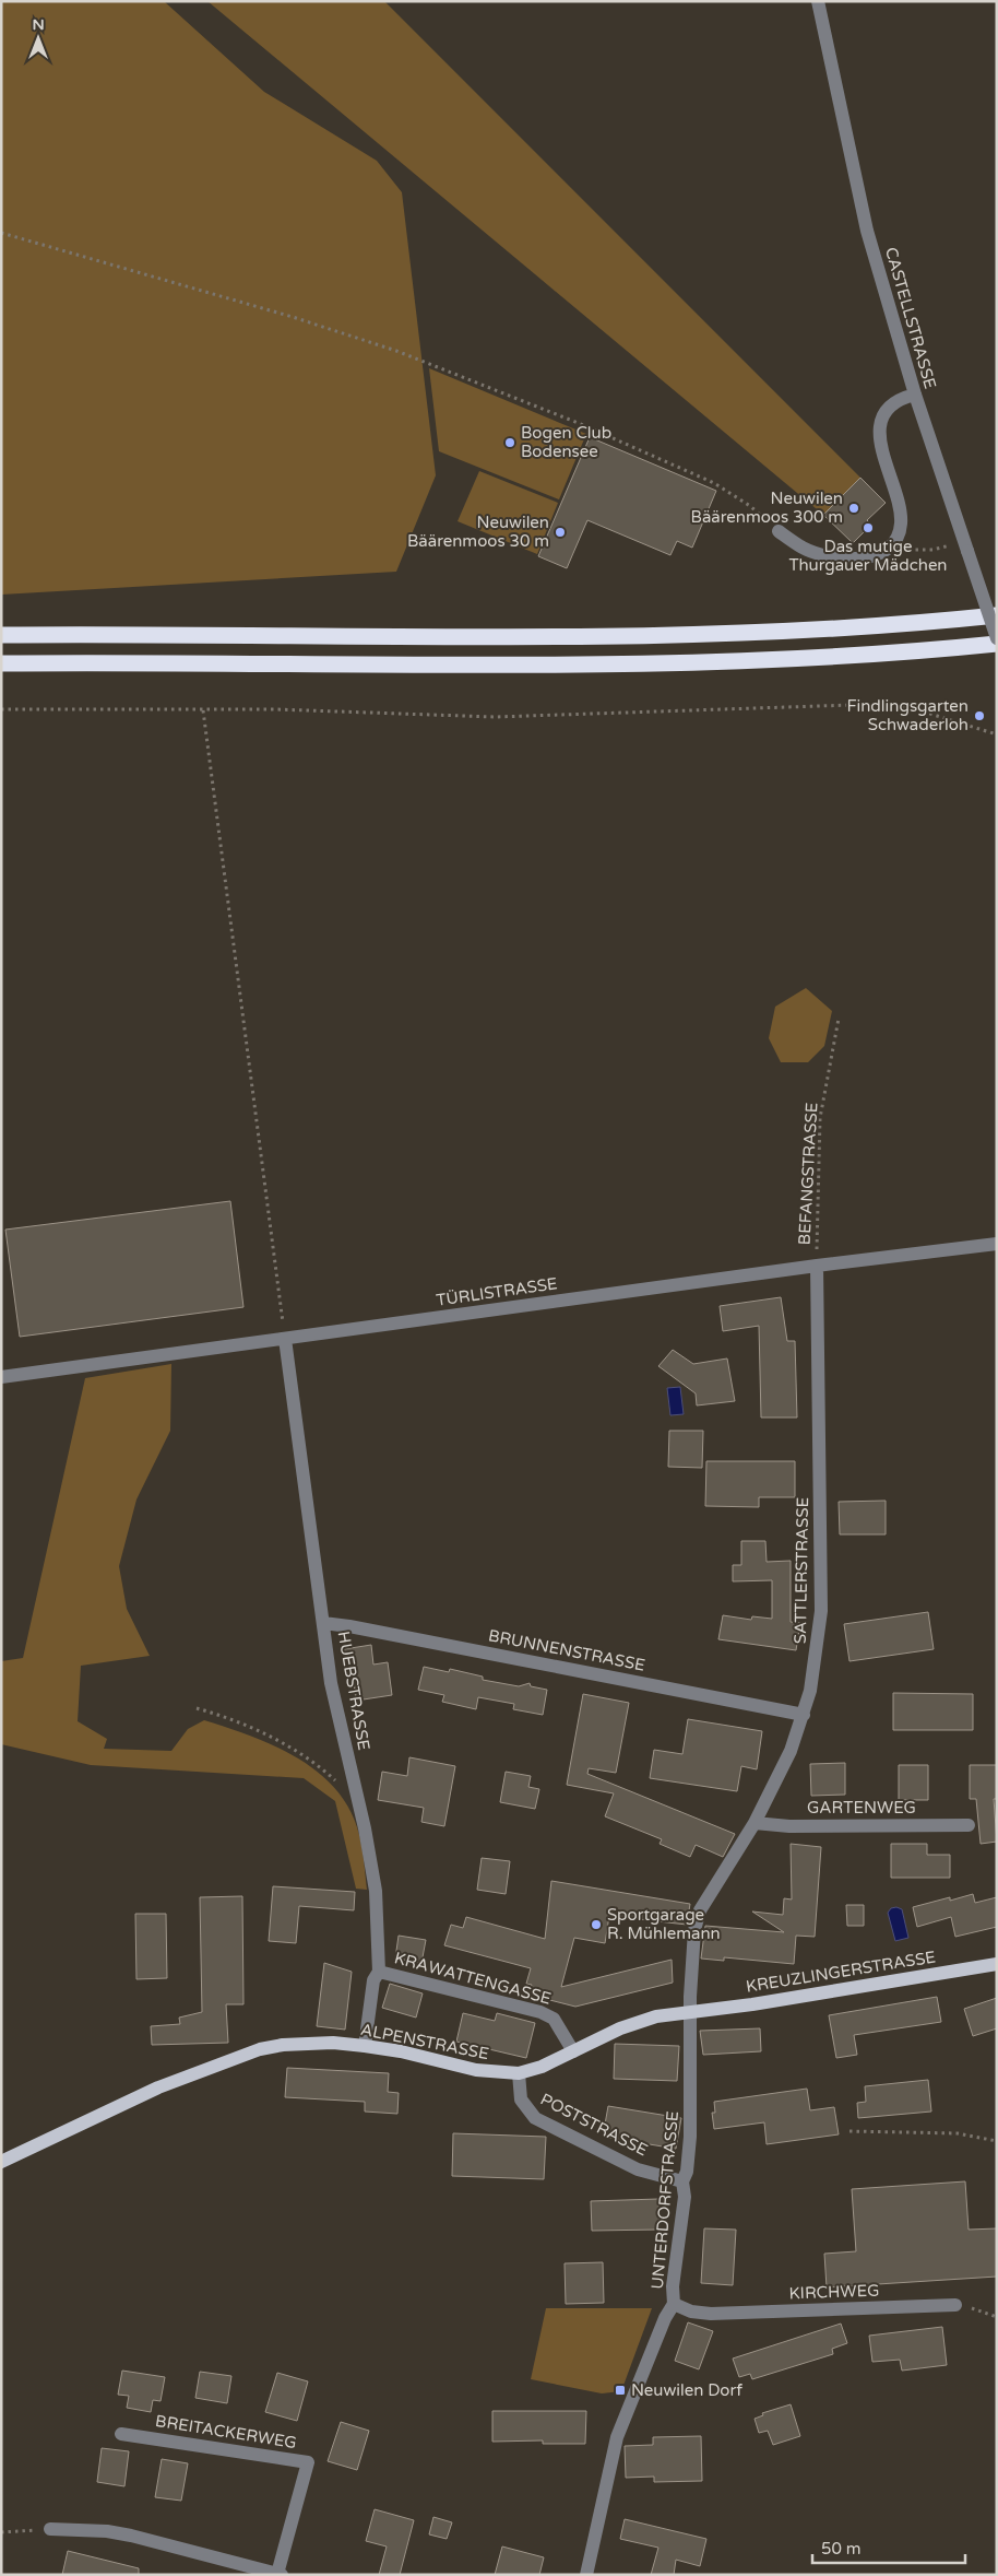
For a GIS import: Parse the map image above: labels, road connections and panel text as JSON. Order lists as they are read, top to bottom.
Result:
{
  "streets": {
    "main road": ["KREUZLINGERSTRASSE", "ALPENSTRASSE"],
    "street": [
      "CASTELLSTRASSE",
      "TÜRLISTRASSE",
      "SATTLERSTRASSE",
      "BRUNNENSTRASSE",
      "HUEBSTRASSE",
      "GARTENWEG",
      "KRAWATTENGASSE",
      "POSTSTRASSE",
      "UNTERDORFSTRASSE",
      "KIRCHWEG",
      "BREITACKERWEG"
    ],
    "path": ["BEFANGSTRASSE"]
  },
  "crossings": [
    ["BEFANGSTRASSE", "TÜRLISTRASSE"],
    ["BEFANGSTRASSE", "SATTLERSTRASSE"],
    ["TÜRLISTRASSE", "SATTLERSTRASSE"],
    ["TÜRLISTRASSE", "HUEBSTRASSE"],
    ["SATTLERSTRASSE", "BRUNNENSTRASSE"],
    ["SATTLERSTRASSE", "GARTENWEG"],
    ["SATTLERSTRASSE", "KREUZLINGERSTRASSE"],
    ["SATTLERSTRASSE", "ALPENSTRASSE"],
    ["SATTLERSTRASSE", "UNTERDORFSTRASSE"],
    ["BRUNNENSTRASSE", "HUEBSTRASSE"],
    ["HUEBSTRASSE", "KRAWATTENGASSE"],
    ["HUEBSTRASSE", "ALPENSTRASSE"],
    ["KREUZLINGERSTRASSE", "ALPENSTRASSE"],
    ["KREUZLINGERSTRASSE", "UNTERDORFSTRASSE"],
    ["KRAWATTENGASSE", "ALPENSTRASSE"],
    ["ALPENSTRASSE", "POSTSTRASSE"],
    ["ALPENSTRASSE", "UNTERDORFSTRASSE"],
    ["POSTSTRASSE", "UNTERDORFSTRASSE"],
    ["UNTERDORFSTRASSE", "KIRCHWEG"]
  ],
  "places": {
    "other": [
      "Bogen Club Bodensee",
      "Neuwilen Bäärenmoos 300 m",
      "Das mutige Thurgauer Mädchen",
      "Neuwilen Bäärenmoos 30 m",
      "Findlingsgarten Schwaderloh",
      "Sportgarage R. Mühlemann"
    ],
    "transit": ["Neuwilen Dorf"]
  },
  "scale_bar": "50 m",
  "north": "top"
}
